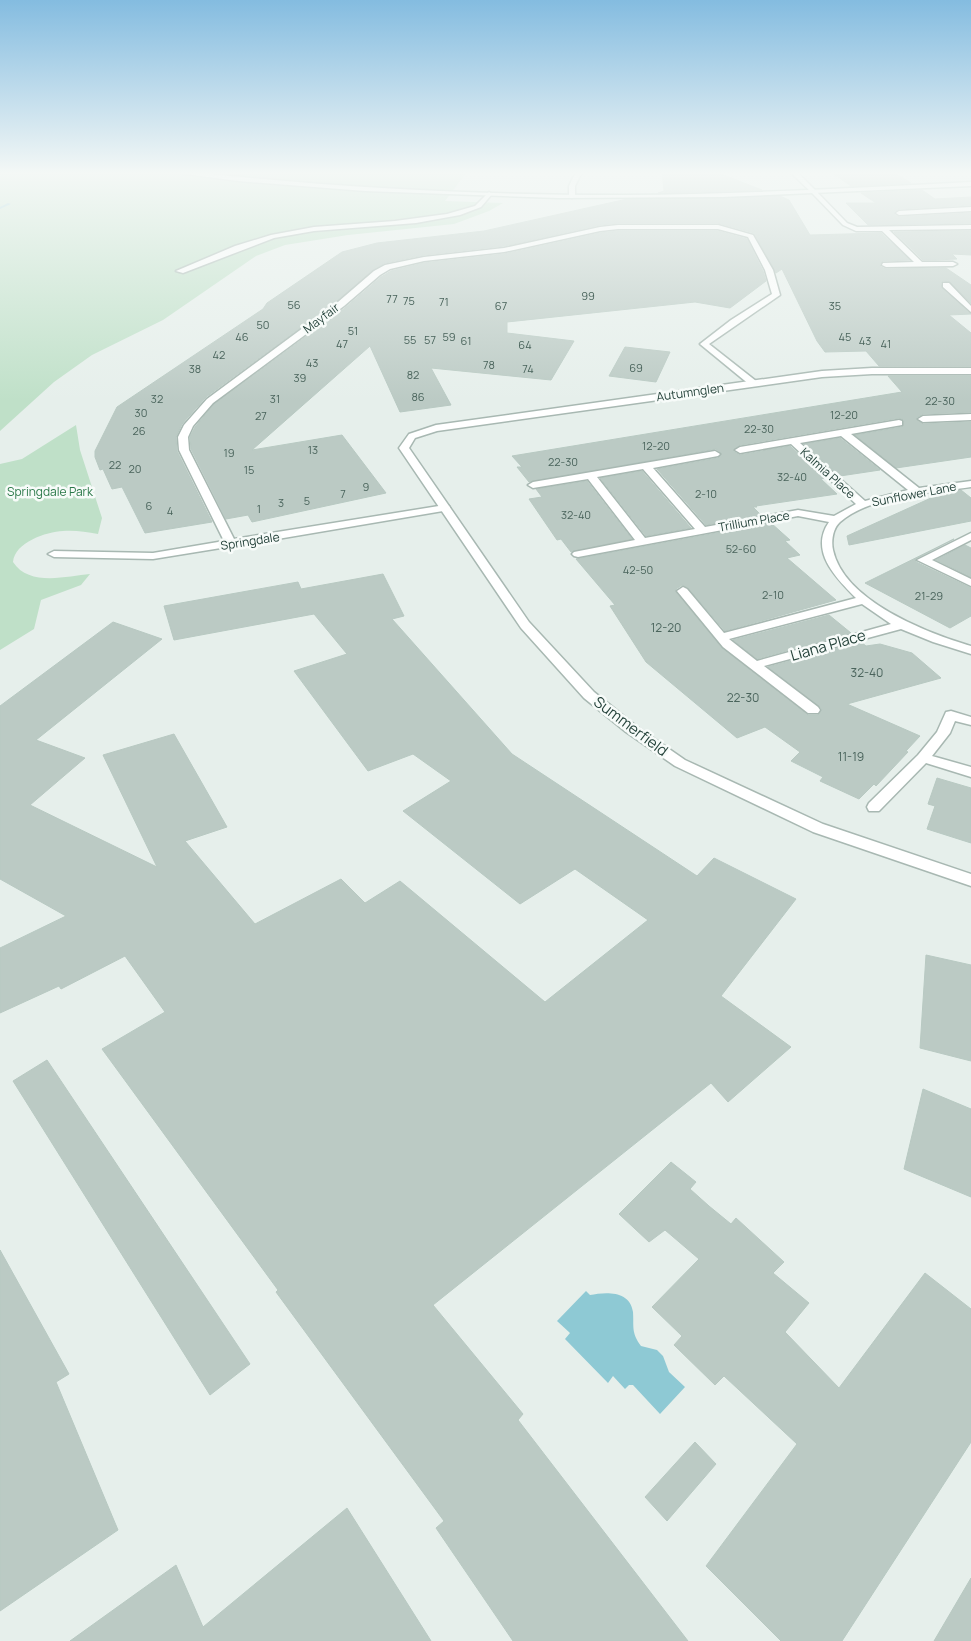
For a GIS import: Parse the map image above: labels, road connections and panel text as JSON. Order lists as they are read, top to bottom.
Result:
{
  "streets": {
    "street": [
      "Mayfair",
      "Autumnglen",
      "Kalmia Place",
      "Sunflower Lane",
      "Trillium Place",
      "Springdale",
      "Liana Place",
      "Summerfield"
    ]
  },
  "crossings": [
    ["Mayfair", "Autumnglen"],
    ["Mayfair", "Springdale"],
    ["Autumnglen", "Summerfield"],
    ["Kalmia Place", "Sunflower Lane"],
    ["Sunflower Lane", "Trillium Place"],
    ["Springdale", "Summerfield"]
  ],
  "parks": ["Springdale Park"],
  "house_numbers": [
    "99",
    "77",
    "75",
    "71",
    "56",
    "67",
    "35",
    "50",
    "51",
    "46",
    "59",
    "45",
    "55",
    "57",
    "61",
    "43",
    "47",
    "41",
    "64",
    "42",
    "43",
    "78",
    "69",
    "38",
    "74",
    "82",
    "39",
    "86",
    "32",
    "31",
    "22-30",
    "30",
    "12-20",
    "27",
    "22-30",
    "26",
    "12-20",
    "13",
    "19",
    "22-30",
    "22",
    "20",
    "15",
    "32-40",
    "9",
    "7",
    "2-10",
    "5",
    "3",
    "6",
    "1",
    "4",
    "32-40",
    "52-60",
    "42-50",
    "2-10",
    "21-29",
    "12-20",
    "32-40",
    "22-30",
    "11-19"
  ]
}
